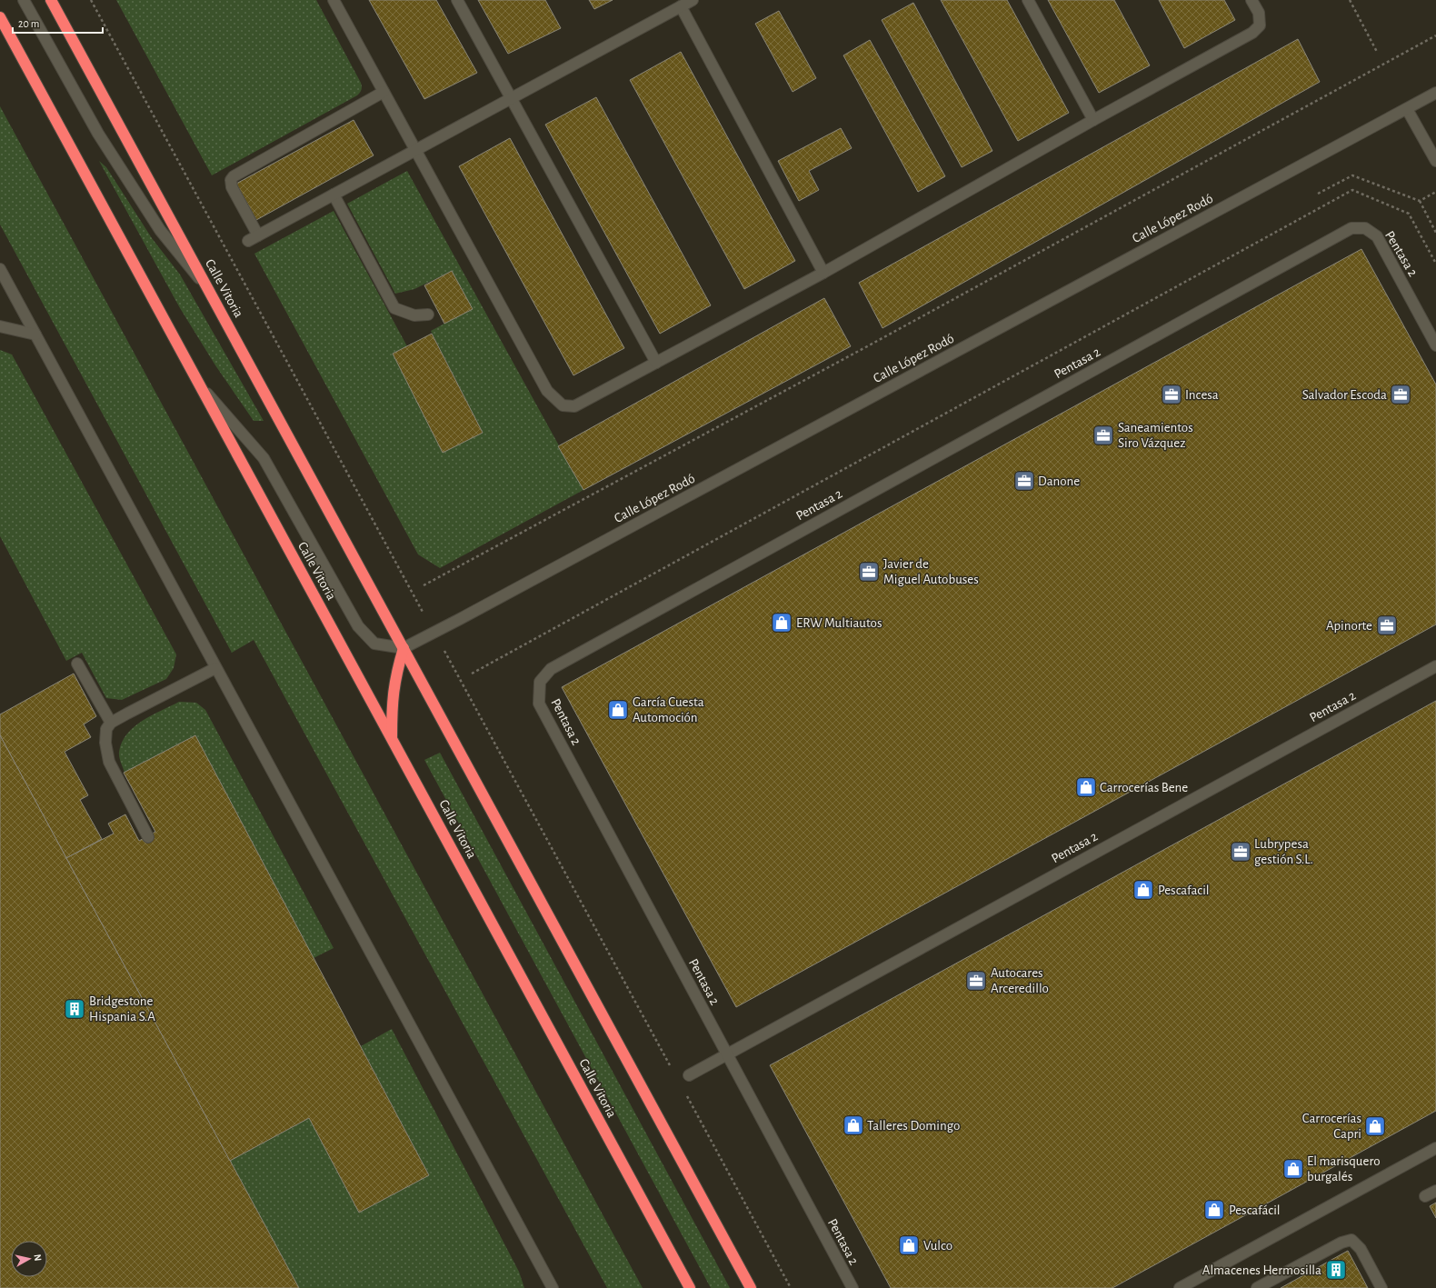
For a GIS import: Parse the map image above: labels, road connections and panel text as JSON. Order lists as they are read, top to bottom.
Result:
{
  "streets": {
    "highway": ["Calle Vitoria"],
    "street": ["Calle López Rodó", "Pentasa 2"]
  },
  "crossings": [
    ["Calle López Rodó", "Calle Vitoria"]
  ],
  "places": {
    "office": [
      "Incesa",
      "Salvador Escoda",
      "Saneamientos Siro Vázquez",
      "Danone",
      "Javier de Miguel Autobuses",
      "Apinorte",
      "Lubrypesa gestión S.L.",
      "Autocares Arceredillo"
    ],
    "shop": [
      "ERW Multiautos",
      "García Cuesta Automoción",
      "Carrocerías Bene",
      "Pescafacil",
      "Talleres Domingo",
      "Carrocerías Capri",
      "El marisquero burgalés",
      "Pescafácil",
      "Vulco"
    ],
    "building": ["Bridgestone Hispania S.A", "Almacenes Hermosilla"]
  },
  "scale_bar": "20 m",
  "north": "right"
}
